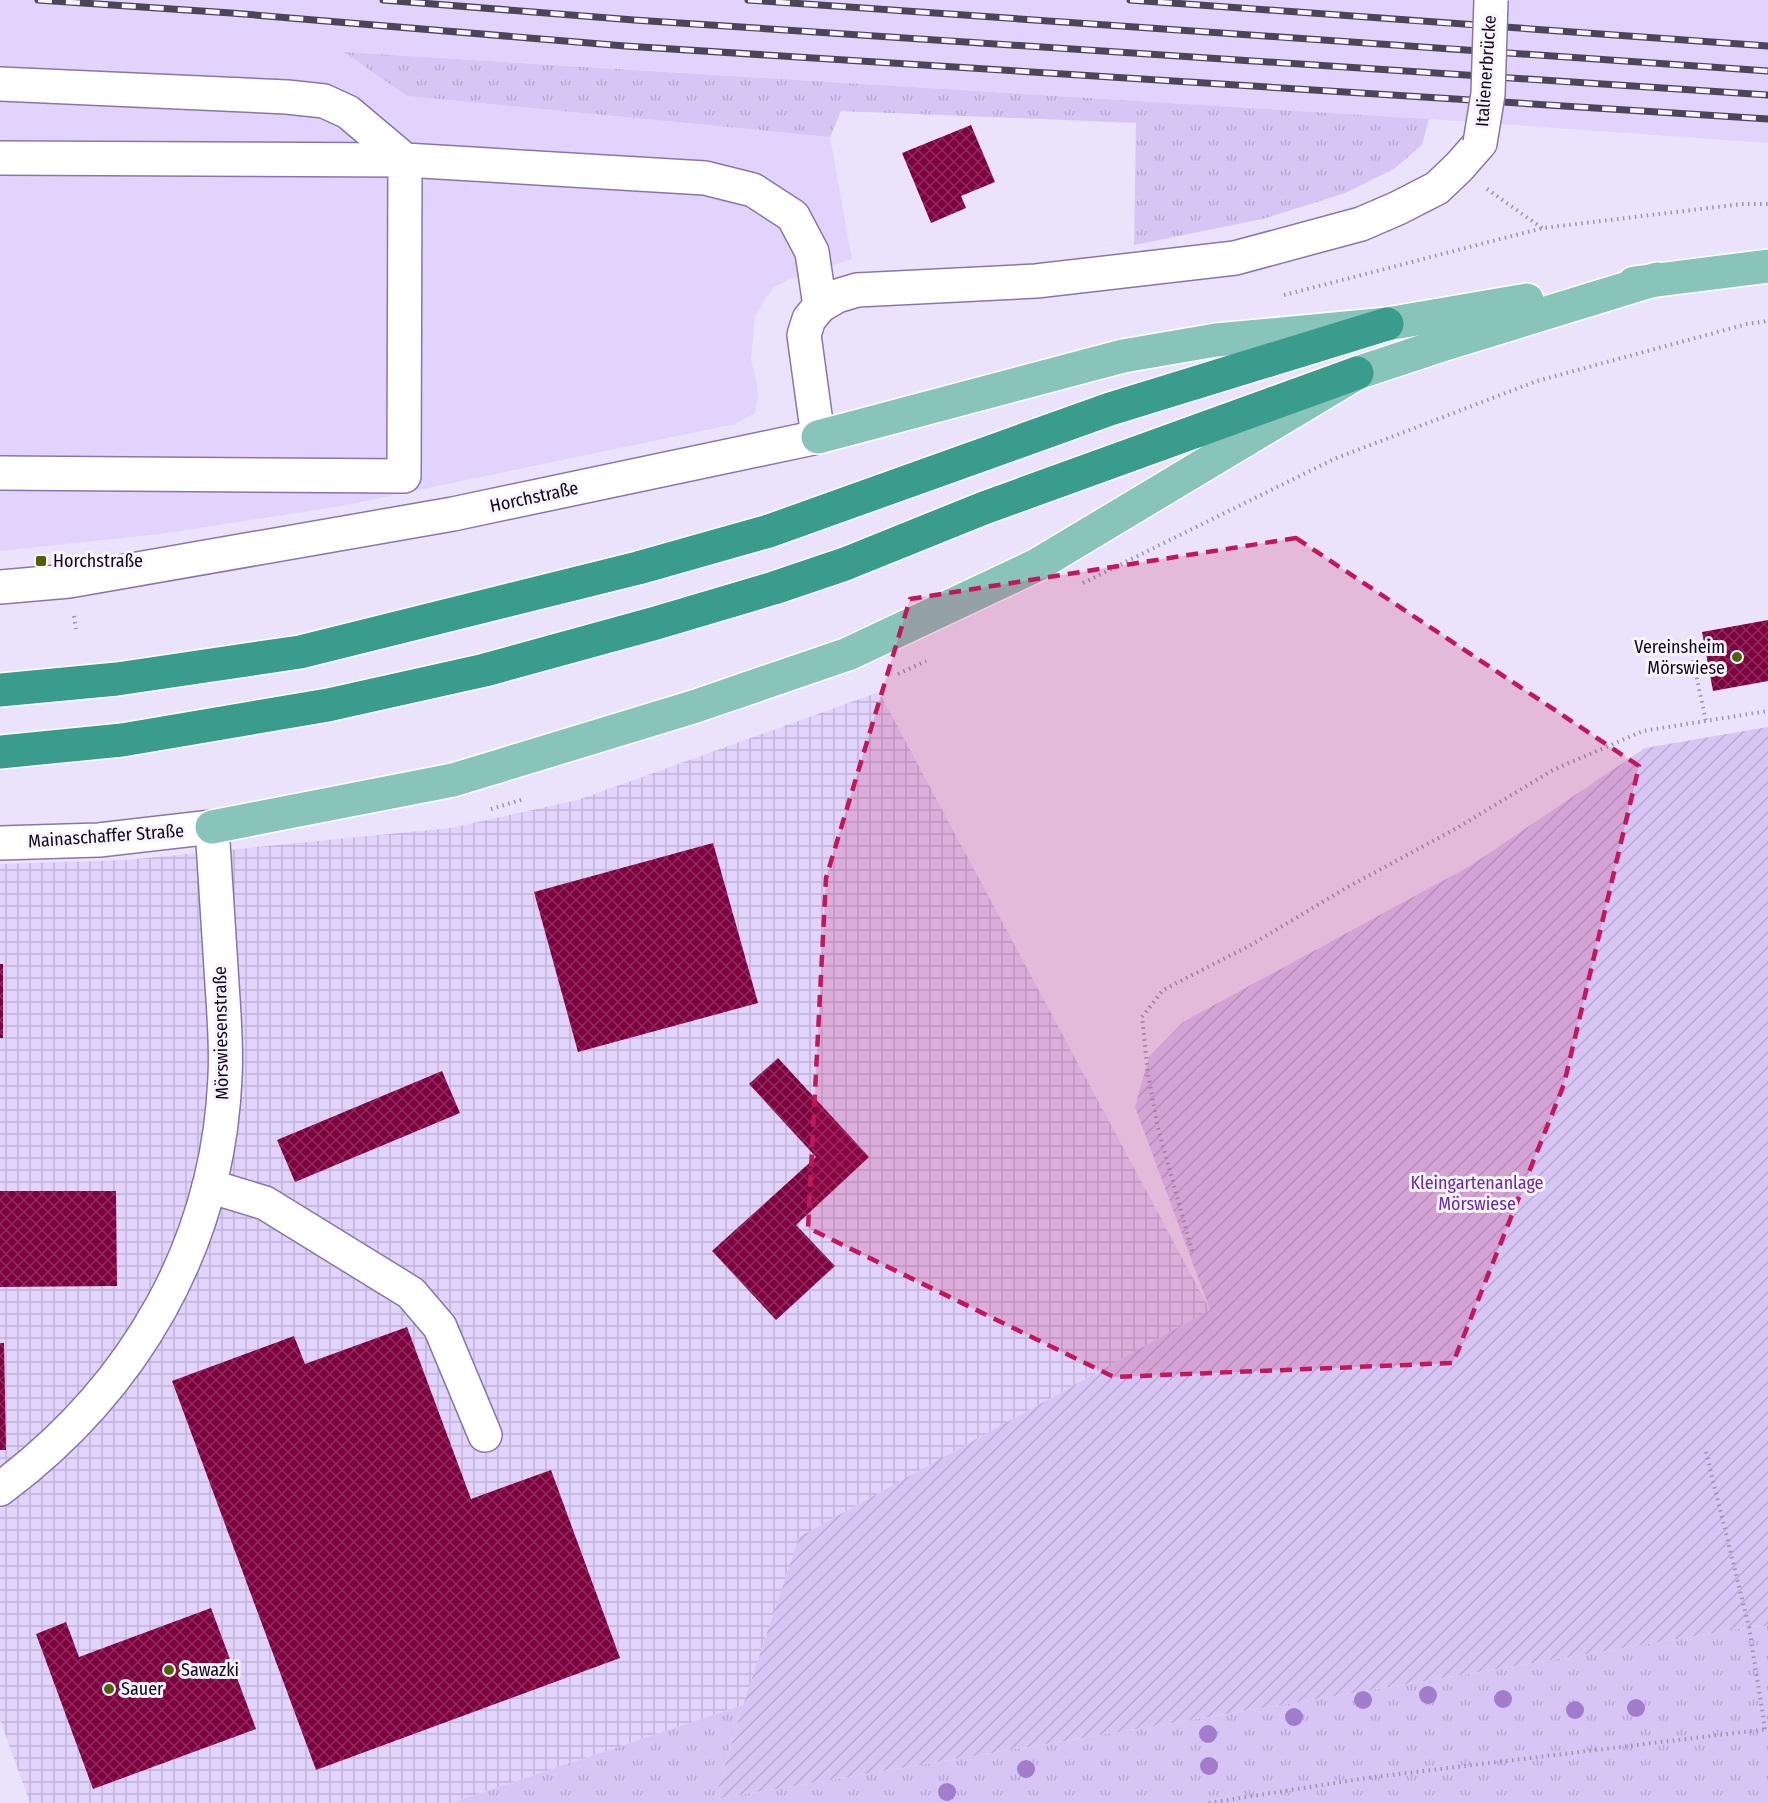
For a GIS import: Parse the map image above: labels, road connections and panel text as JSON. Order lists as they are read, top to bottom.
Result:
{
  "streets": {
    "street": [
      "Italienerbrücke",
      "Horchstraße",
      "Mainaschaffer Straße",
      "Mörswiesenstraße"
    ]
  },
  "crossings": [
    ["Mainaschaffer Straße", "Mörswiesenstraße"]
  ],
  "parks": ["Kleingartenanlage Mörswiese"],
  "places": {
    "transit": ["Horchstraße"],
    "other": ["Vereinsheim Mörswiese", "Sawazki", "Sauer"]
  }
}
